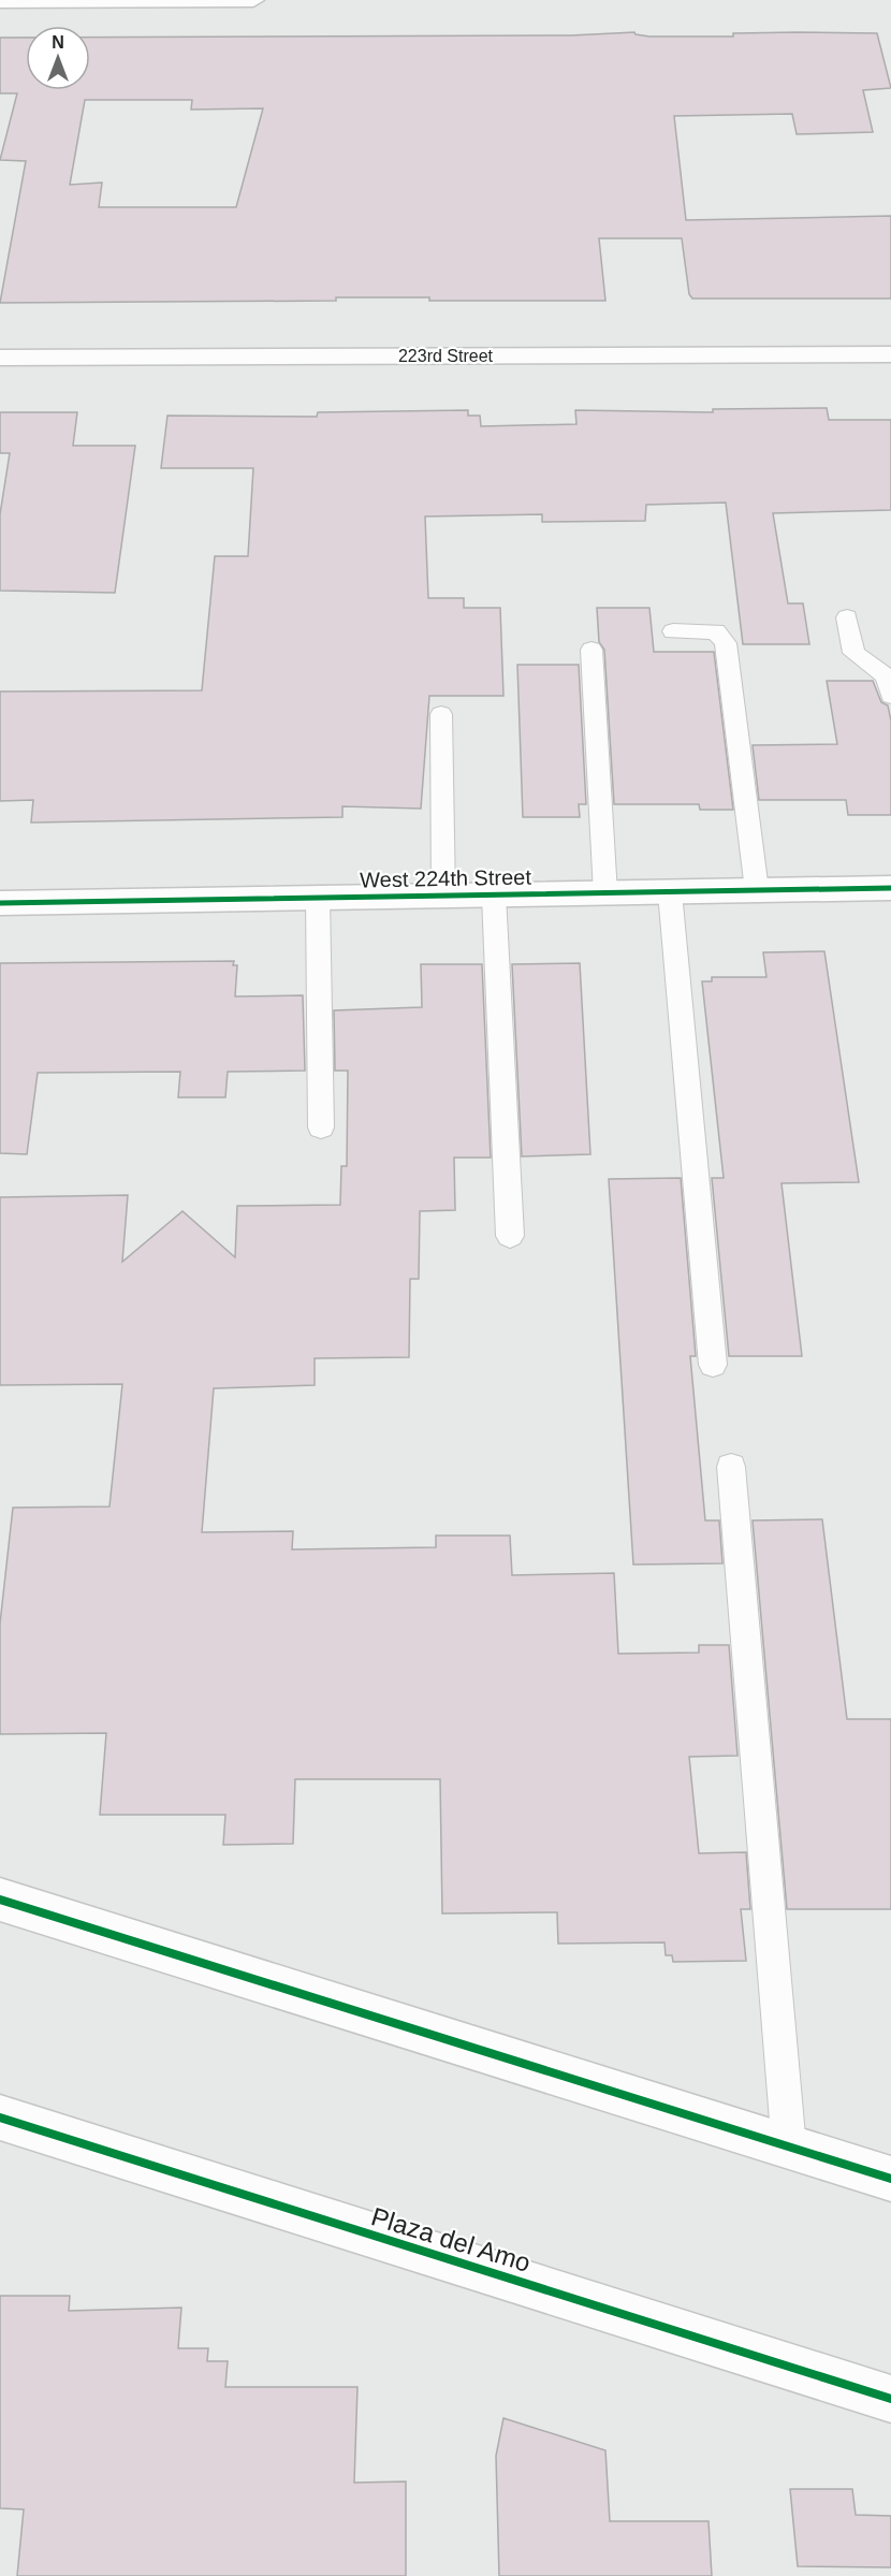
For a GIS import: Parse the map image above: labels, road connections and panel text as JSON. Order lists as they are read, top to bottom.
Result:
{
  "streets": {
    "street": ["223rd Street", "West 224th Street", "Plaza del Amo"]
  },
  "north": "top"
}
